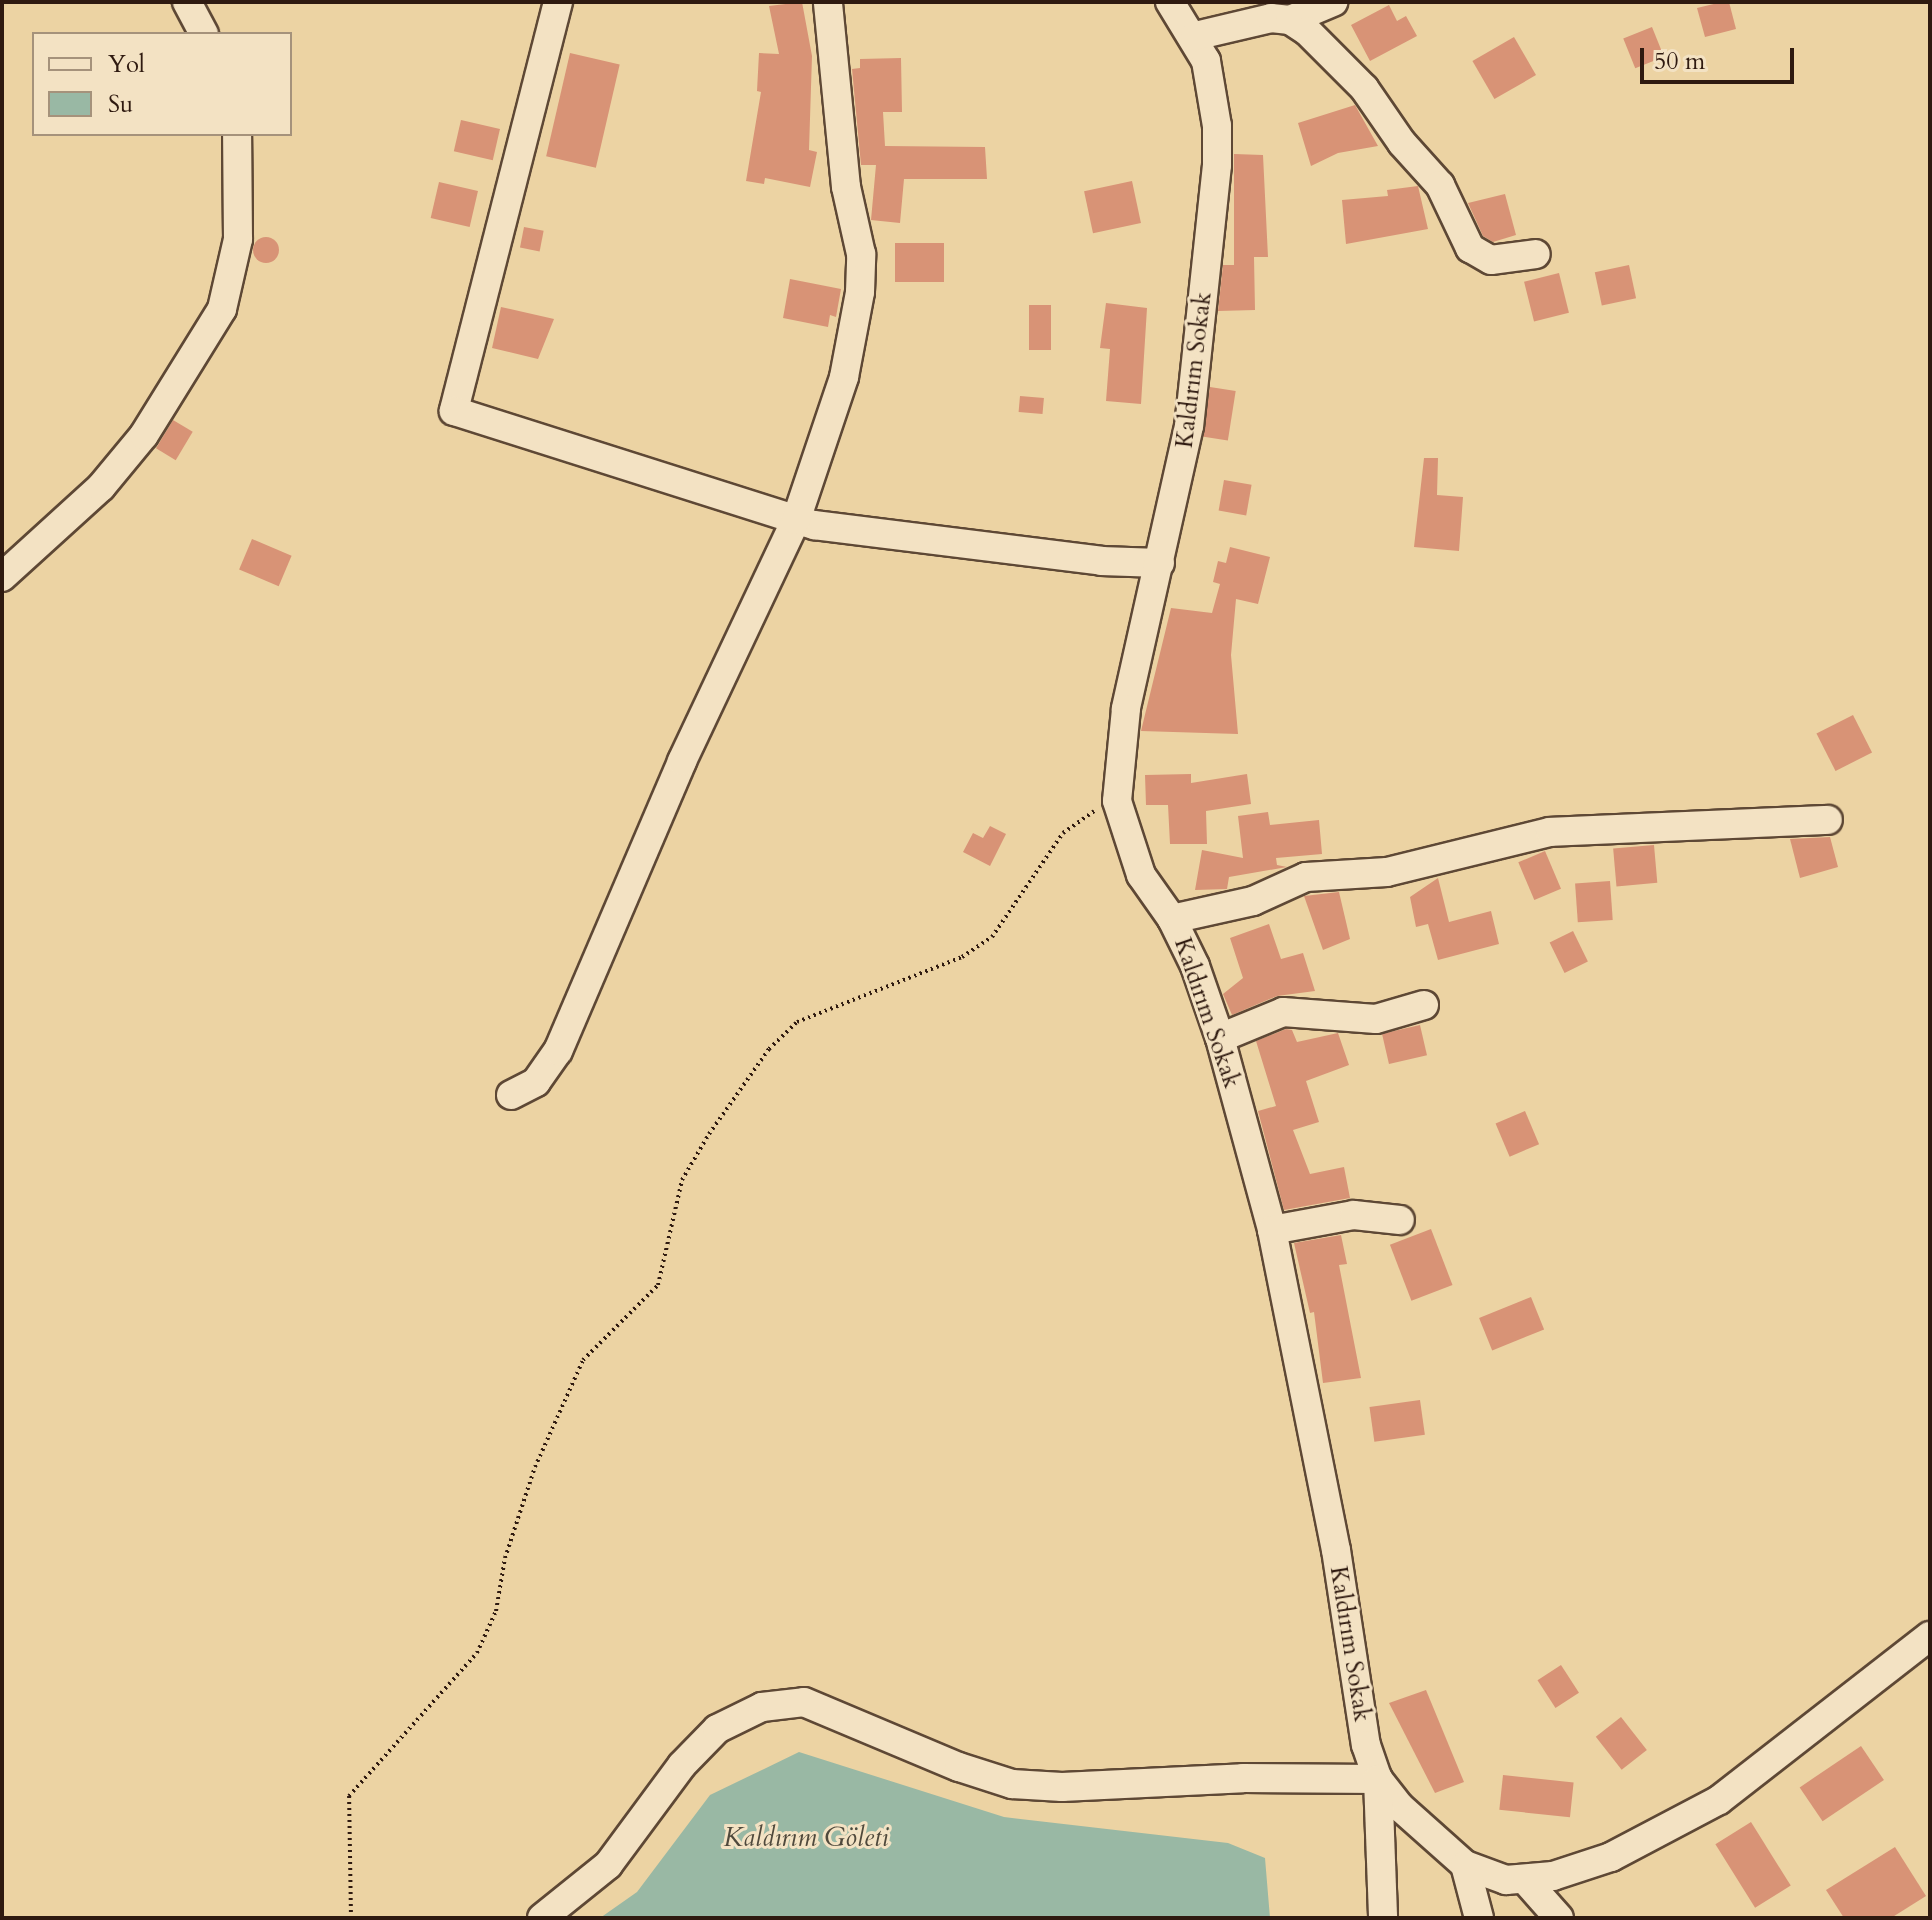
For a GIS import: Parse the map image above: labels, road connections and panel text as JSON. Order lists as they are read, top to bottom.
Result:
{
  "streets": {
    "street": ["Kaldırım Sokak"]
  },
  "water": ["Kaldırım Göleti"],
  "legend": ["Yol", "Su"],
  "scale_bar": "50 m"
}
